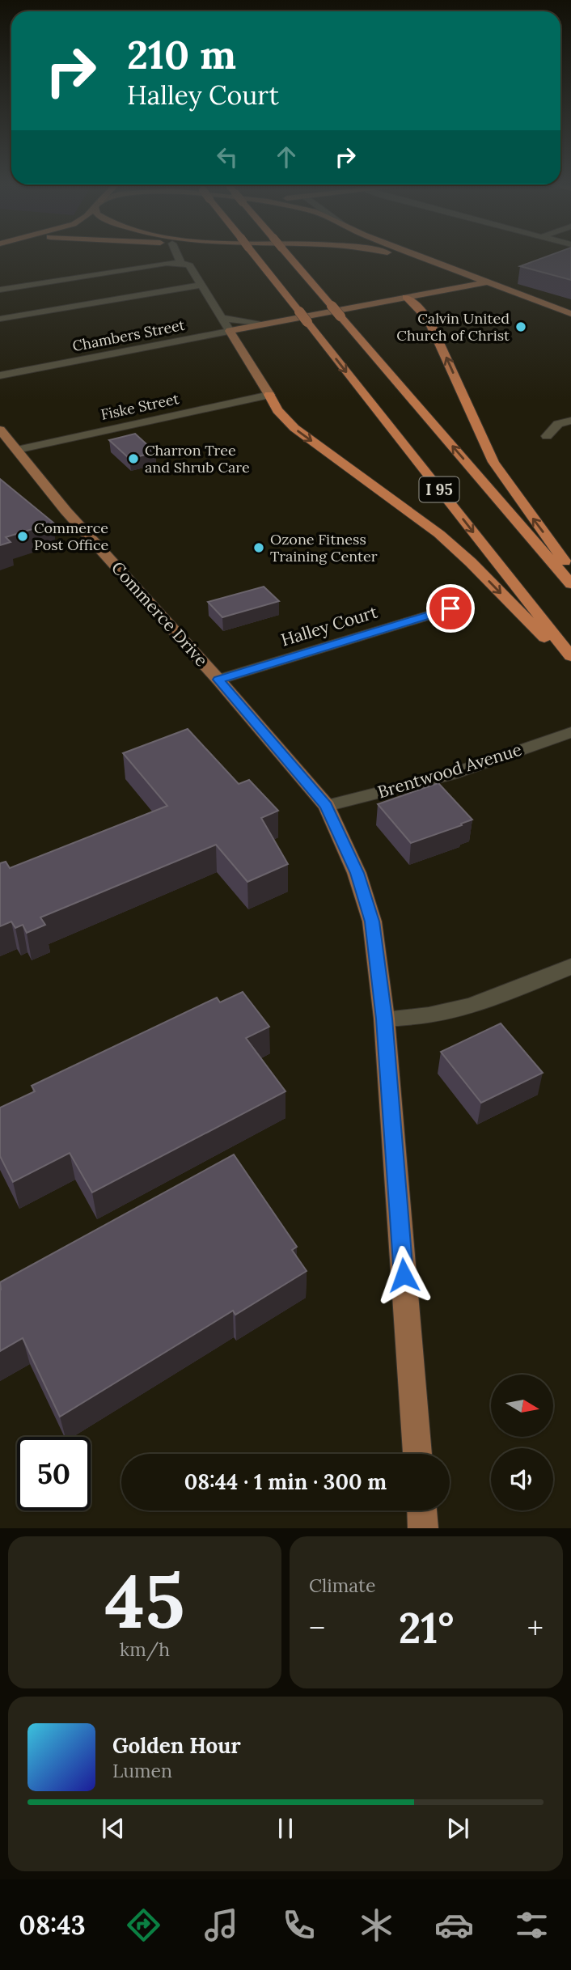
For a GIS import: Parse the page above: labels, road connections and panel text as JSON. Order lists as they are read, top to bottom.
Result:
{
  "streets": {
    "highway": ["I 95"],
    "main road": ["Chambers Street", "Commerce Drive"],
    "street": ["Fiske Street", "Halley Court", "Brentwood Avenue"]
  },
  "crossings": [
    ["Fiske Street", "Commerce Drive"],
    ["Commerce Drive", "Halley Court"],
    ["Commerce Drive", "Brentwood Avenue"]
  ],
  "places": [
    "Calvin United Church of Christ",
    "Charron Tree and Shrub Care",
    "Commerce Post Office",
    "Ozone Fitness Training Center"
  ],
  "north": "right",
  "page": {
    "turn": ["210 m", "Halley Court"],
    "limit": "50",
    "trip": "08:44 · 1 min · 300 m",
    "tile": [
      ["45", "km/h"],
      "Climate"
    ],
    "heat": ["−", "21°", "+"],
    "song": ["Golden Hour", "Lumen"],
    "tabs": "08:43"
  }
}
